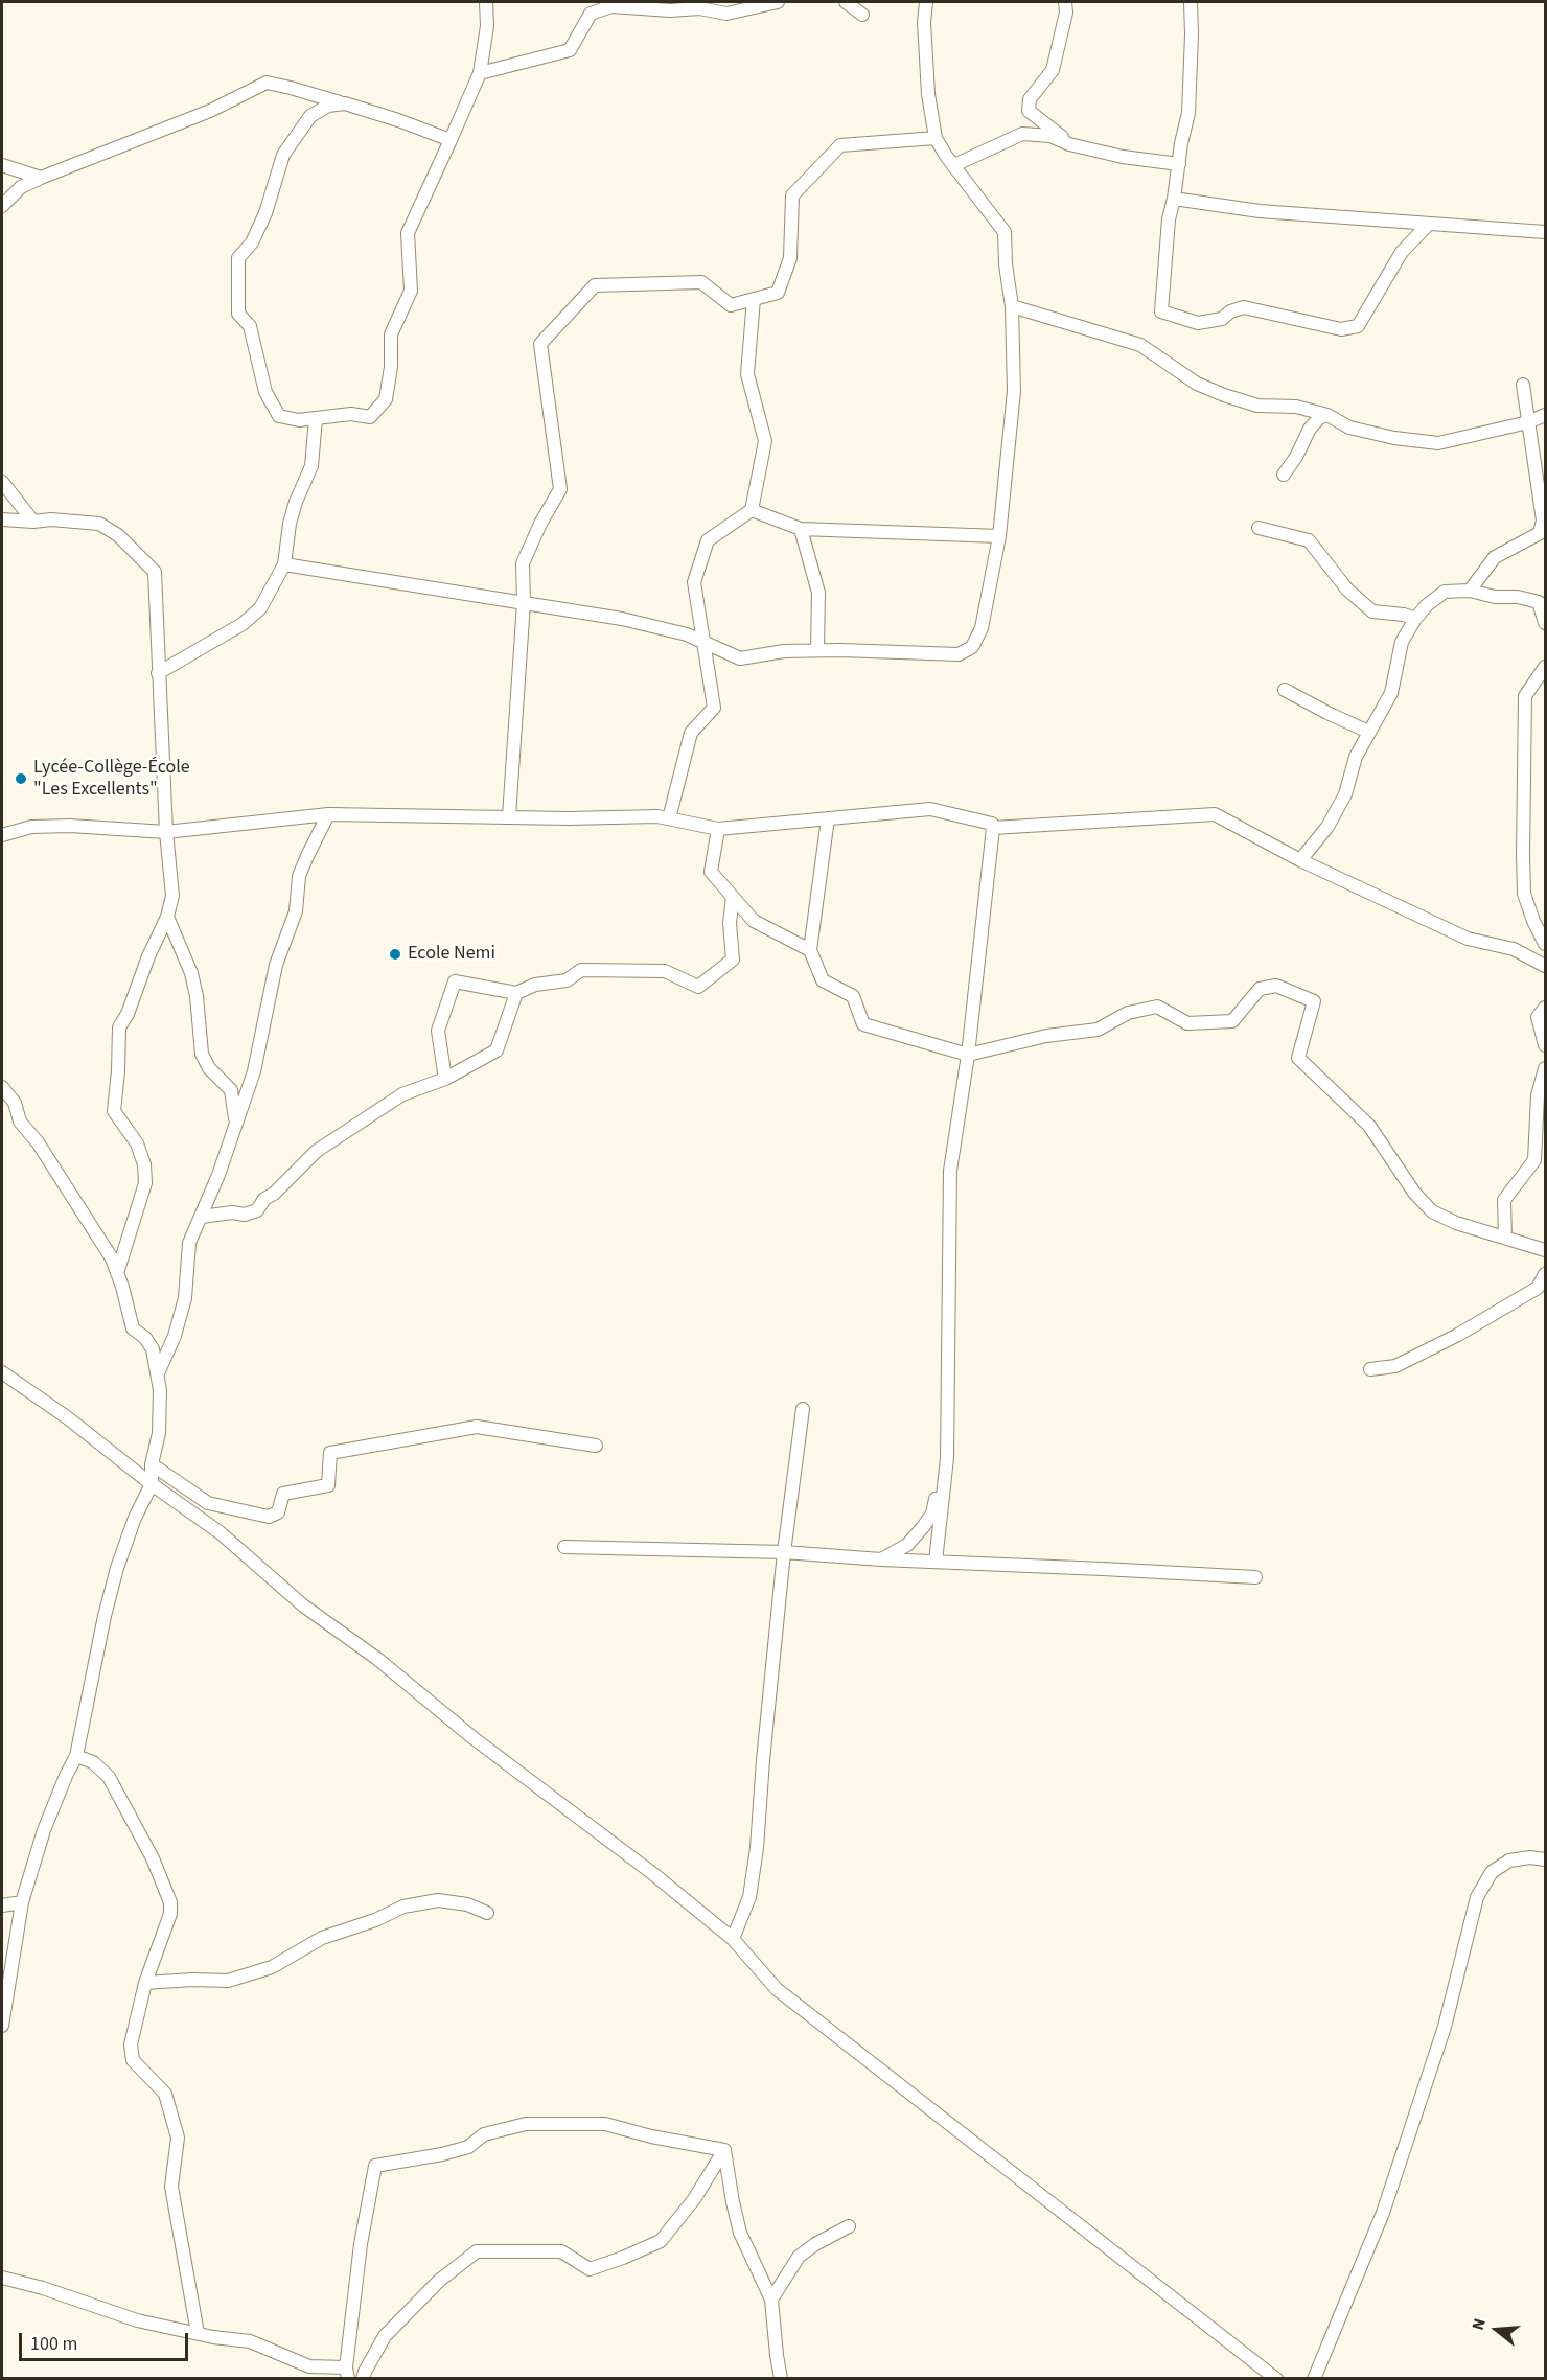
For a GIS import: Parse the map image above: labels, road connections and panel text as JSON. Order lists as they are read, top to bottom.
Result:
{
  "places": ["Lycée-Collège-École \"Les Excellents\"", "Ecole Nemi"],
  "scale_bar": "100 m",
  "north": "left"
}
